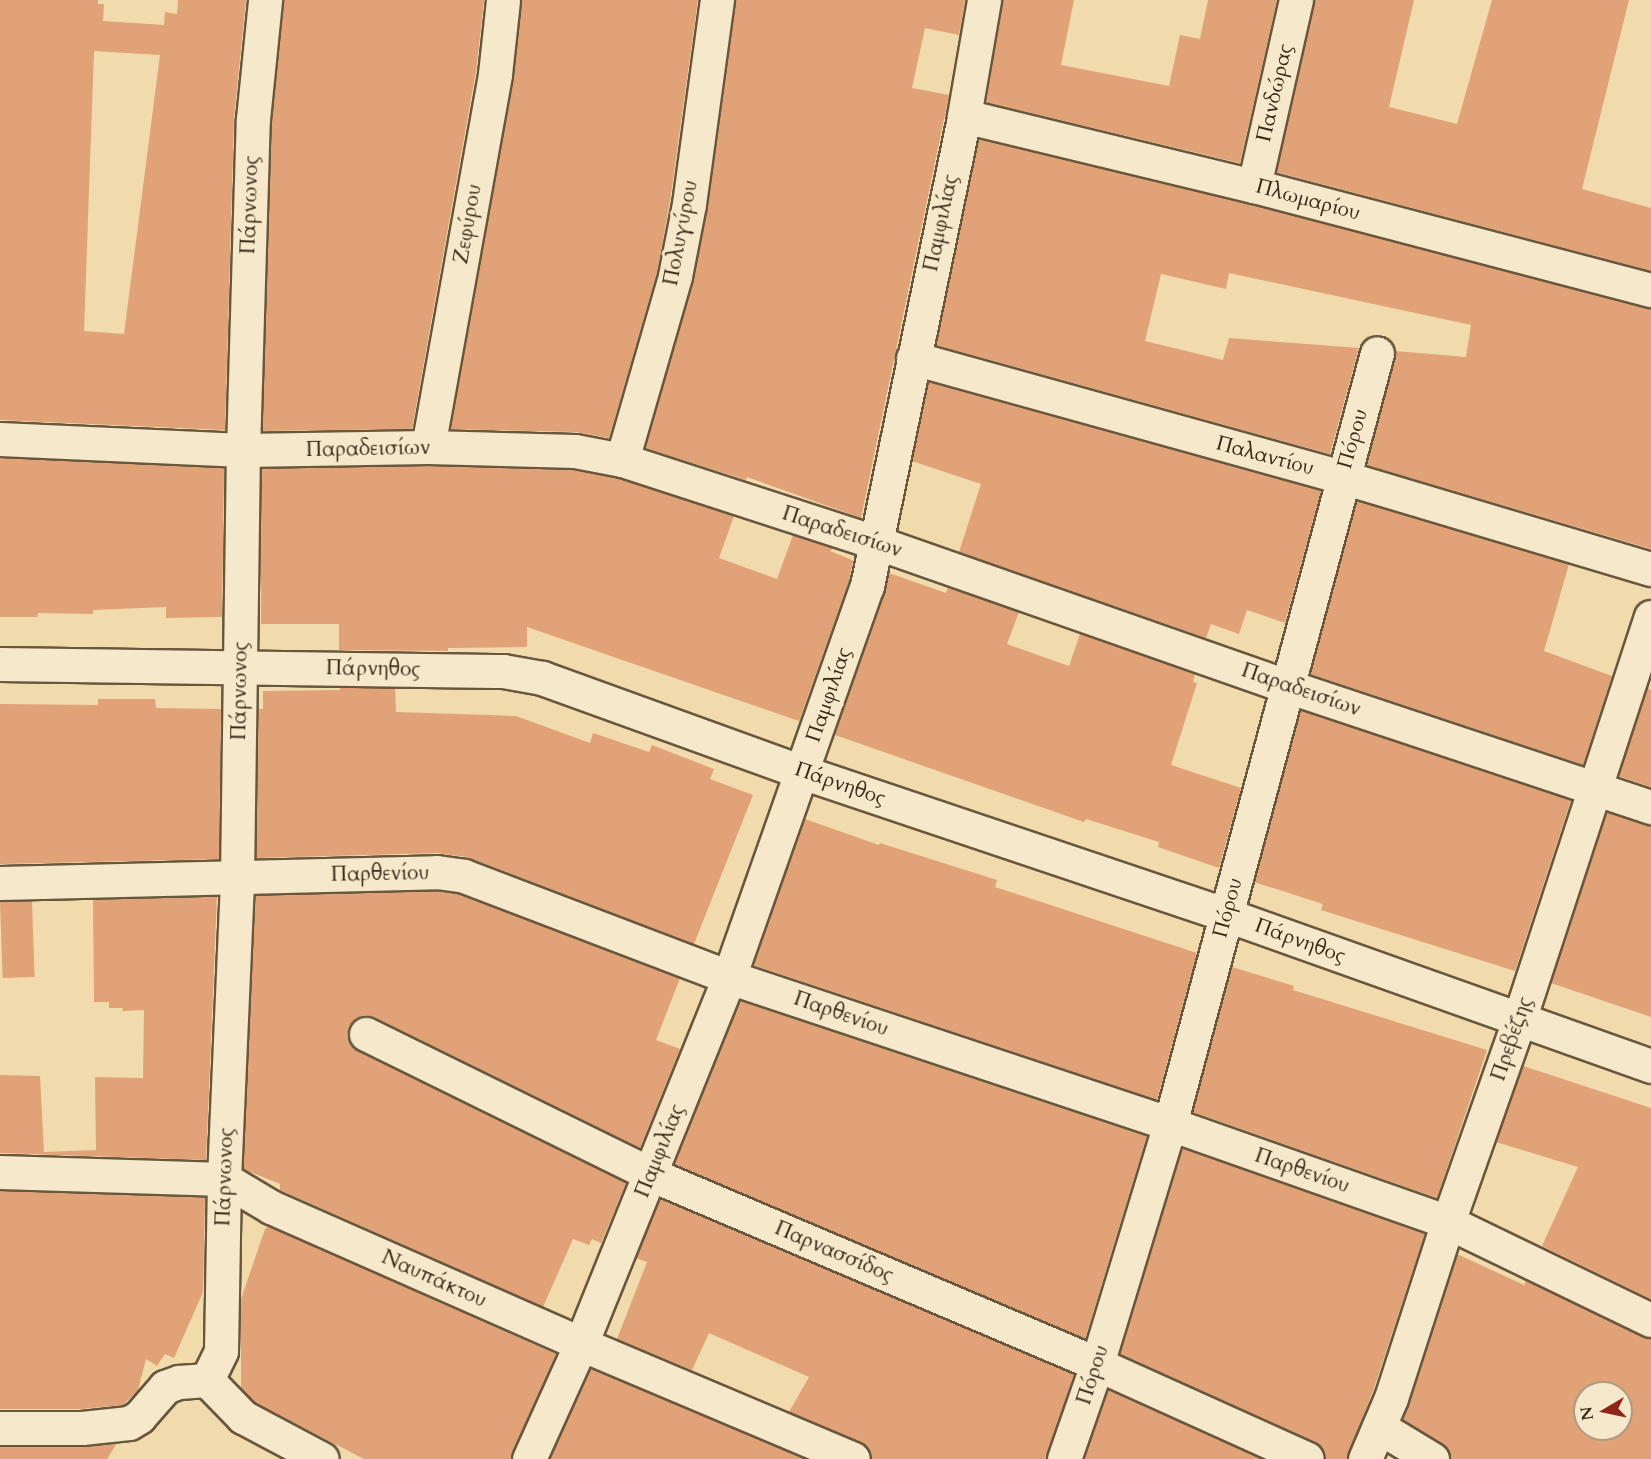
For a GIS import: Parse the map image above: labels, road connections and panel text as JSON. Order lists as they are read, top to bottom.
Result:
{
  "streets": {
    "street": [
      "Πανδώρας",
      "Πλωμαρίου",
      "Πάρνωνος",
      "Παμφιλίας",
      "Ζεφύρου",
      "Πολυγύρου",
      "Πόρου",
      "Παραδεισίων",
      "Παλαντίου",
      "Πάρνηθος",
      "Παρθενίου",
      "Πρεβέζης",
      "Παρνασσίδος",
      "Ναυπάκτου"
    ]
  },
  "crossings": [
    ["Πανδώρας", "Πλωμαρίου"],
    ["Πλωμαρίου", "Παμφιλίας"],
    ["Πάρνωνος", "Παραδεισίων"],
    ["Πάρνωνος", "Πάρνηθος"],
    ["Πάρνωνος", "Παρθενίου"],
    ["Πάρνωνος", "Ναυπάκτου"],
    ["Παμφιλίας", "Παραδεισίων"],
    ["Παμφιλίας", "Παλαντίου"],
    ["Παμφιλίας", "Πάρνηθος"],
    ["Παμφιλίας", "Παρθενίου"],
    ["Παμφιλίας", "Παρνασσίδος"],
    ["Παμφιλίας", "Ναυπάκτου"],
    ["Ζεφύρου", "Παραδεισίων"],
    ["Πολυγύρου", "Παραδεισίων"],
    ["Πόρου", "Παραδεισίων"],
    ["Πόρου", "Παλαντίου"],
    ["Πόρου", "Πάρνηθος"],
    ["Πόρου", "Παρθενίου"],
    ["Πόρου", "Παρνασσίδος"],
    ["Παραδεισίων", "Πρεβέζης"],
    ["Πάρνηθος", "Πρεβέζης"],
    ["Παρθενίου", "Πρεβέζης"]
  ],
  "north": "left"
}
